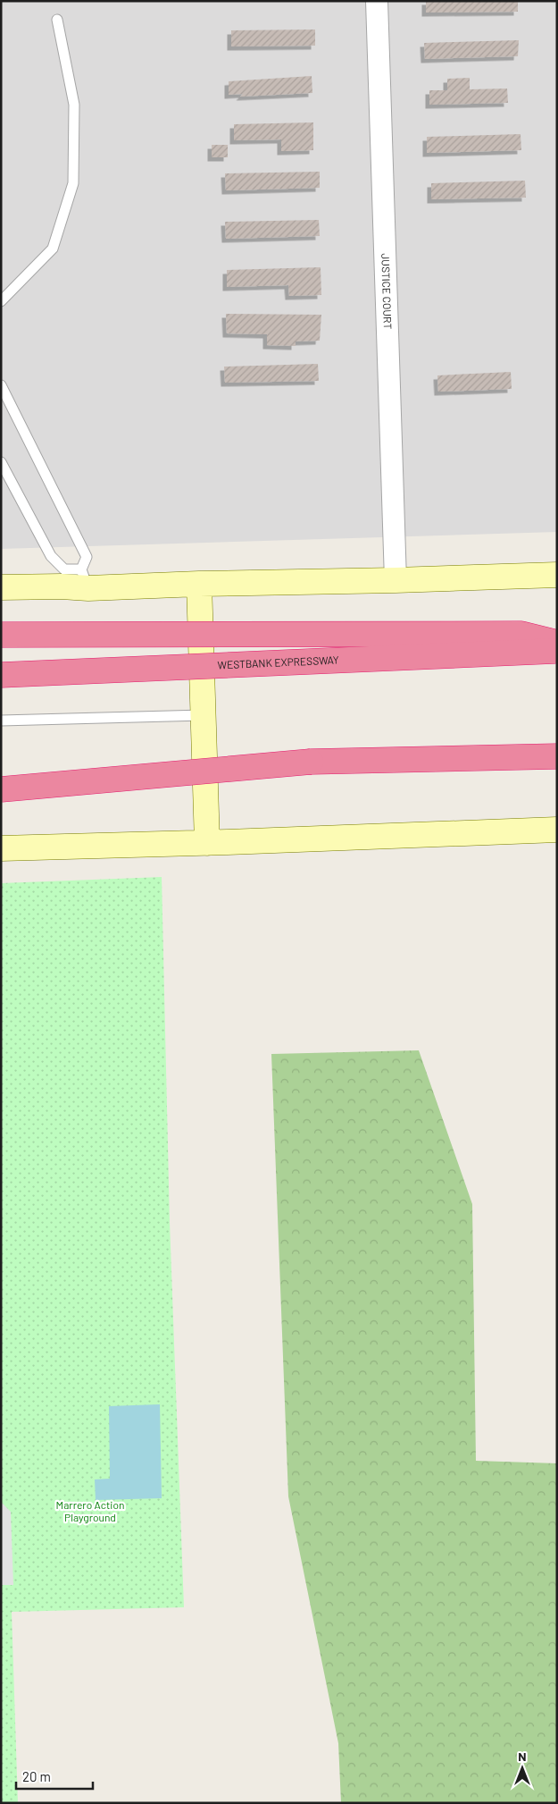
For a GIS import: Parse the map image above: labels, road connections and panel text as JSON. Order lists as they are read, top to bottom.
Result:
{
  "streets": {
    "highway": ["WESTBANK EXPRESSWAY"],
    "street": ["JUSTICE COURT"]
  },
  "parks": ["Marrero Action Playground"],
  "scale_bar": "20 m",
  "north": "top"
}
